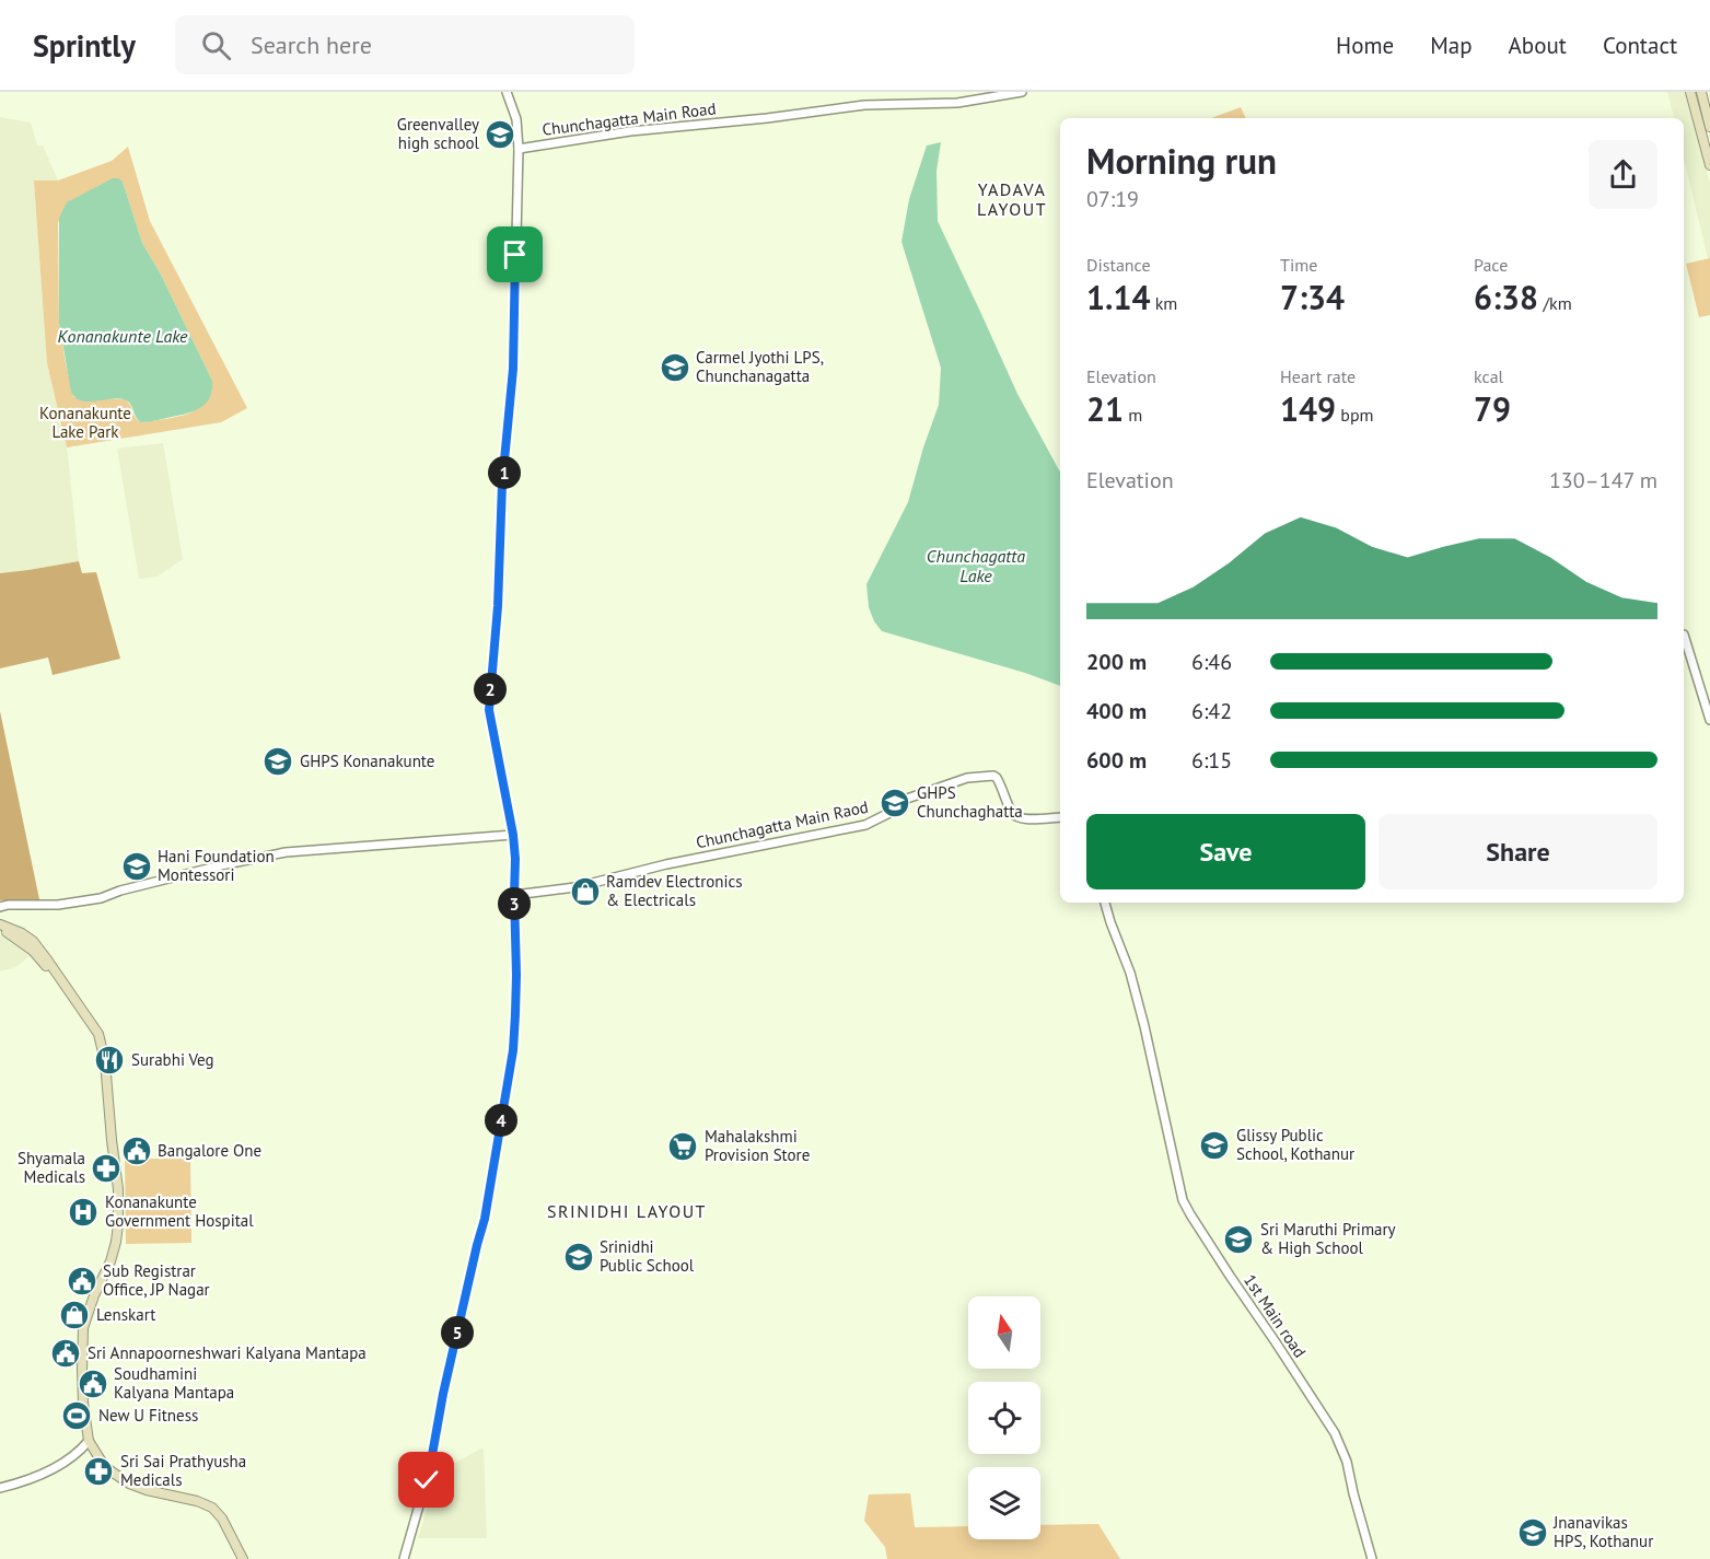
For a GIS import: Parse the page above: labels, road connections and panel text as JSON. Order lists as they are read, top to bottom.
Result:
{
  "streets": {
    "street": ["Chunchagatta Main Road", "Chunchagatta Main Raod", "1st Main road"]
  },
  "crossings": [
    ["Chunchagatta Main Road", "Chunchagatta Main Raod"]
  ],
  "districts": ["YADAVA LAYOUT", "SRINIDHI LAYOUT"],
  "water": ["Konanakunte Lake", "Chunchagatta Lake"],
  "parks": ["Konanakunte Lake Park"],
  "places": {
    "school or university": [
      "Greenvalley high school",
      "Carmel Jyothi LPS, Chunchanagatta",
      "GHPS Konanakunte",
      "GHPS Chunchaghatta",
      "Hani Foundation Montessori",
      "Glissy Public School, Kothanur",
      "Sri Maruthi Primary & High School",
      "Srinidhi Public School",
      "Jnanavikas HPS, Kothanur"
    ],
    "shop": ["Ramdev Electronics & Electricals", "Lenskart"],
    "restaurant": ["Surabhi Veg"],
    "supermarket": ["Mahalakshmi Provision Store"],
    "public building": [
      "Bangalore One",
      "Sub Registrar Office, JP Nagar",
      "Sri Annapoorneshwari Kalyana Mantapa",
      "Soudhamini Kalyana Mantapa"
    ],
    "pharmacy": ["Shyamala Medicals", "Sri Sai Prathyusha Medicals"],
    "hospital": ["Konanakunte Government Hospital"],
    "sports": ["New U Fitness"]
  },
  "north": "top",
  "page": {
    "header": "Sprintly",
    "search": "Search here",
    "nav": [
      "Home",
      "Map",
      "About",
      "Contact"
    ],
    "heading": ["Morning run", "07:19"],
    "stats": [
      ["Distance", "1.14 km"],
      ["Time", "7:34"],
      ["Pace", "6:38 /km"],
      ["Elevation", "21 m"],
      ["Heart rate", "149 bpm"],
      ["kcal", "79"]
    ],
    "chart": ["Elevation", "130–147 m"],
    "pins": [
      "1",
      "2",
      "3",
      "4",
      "5"
    ],
    "list": [
      {
        "name": "200 m",
        "note": "6:46"
      },
      {
        "name": "400 m",
        "note": "6:42"
      },
      {
        "name": "600 m",
        "note": "6:15"
      }
    ],
    "buttons": ["Save", "Share"]
  }
}
